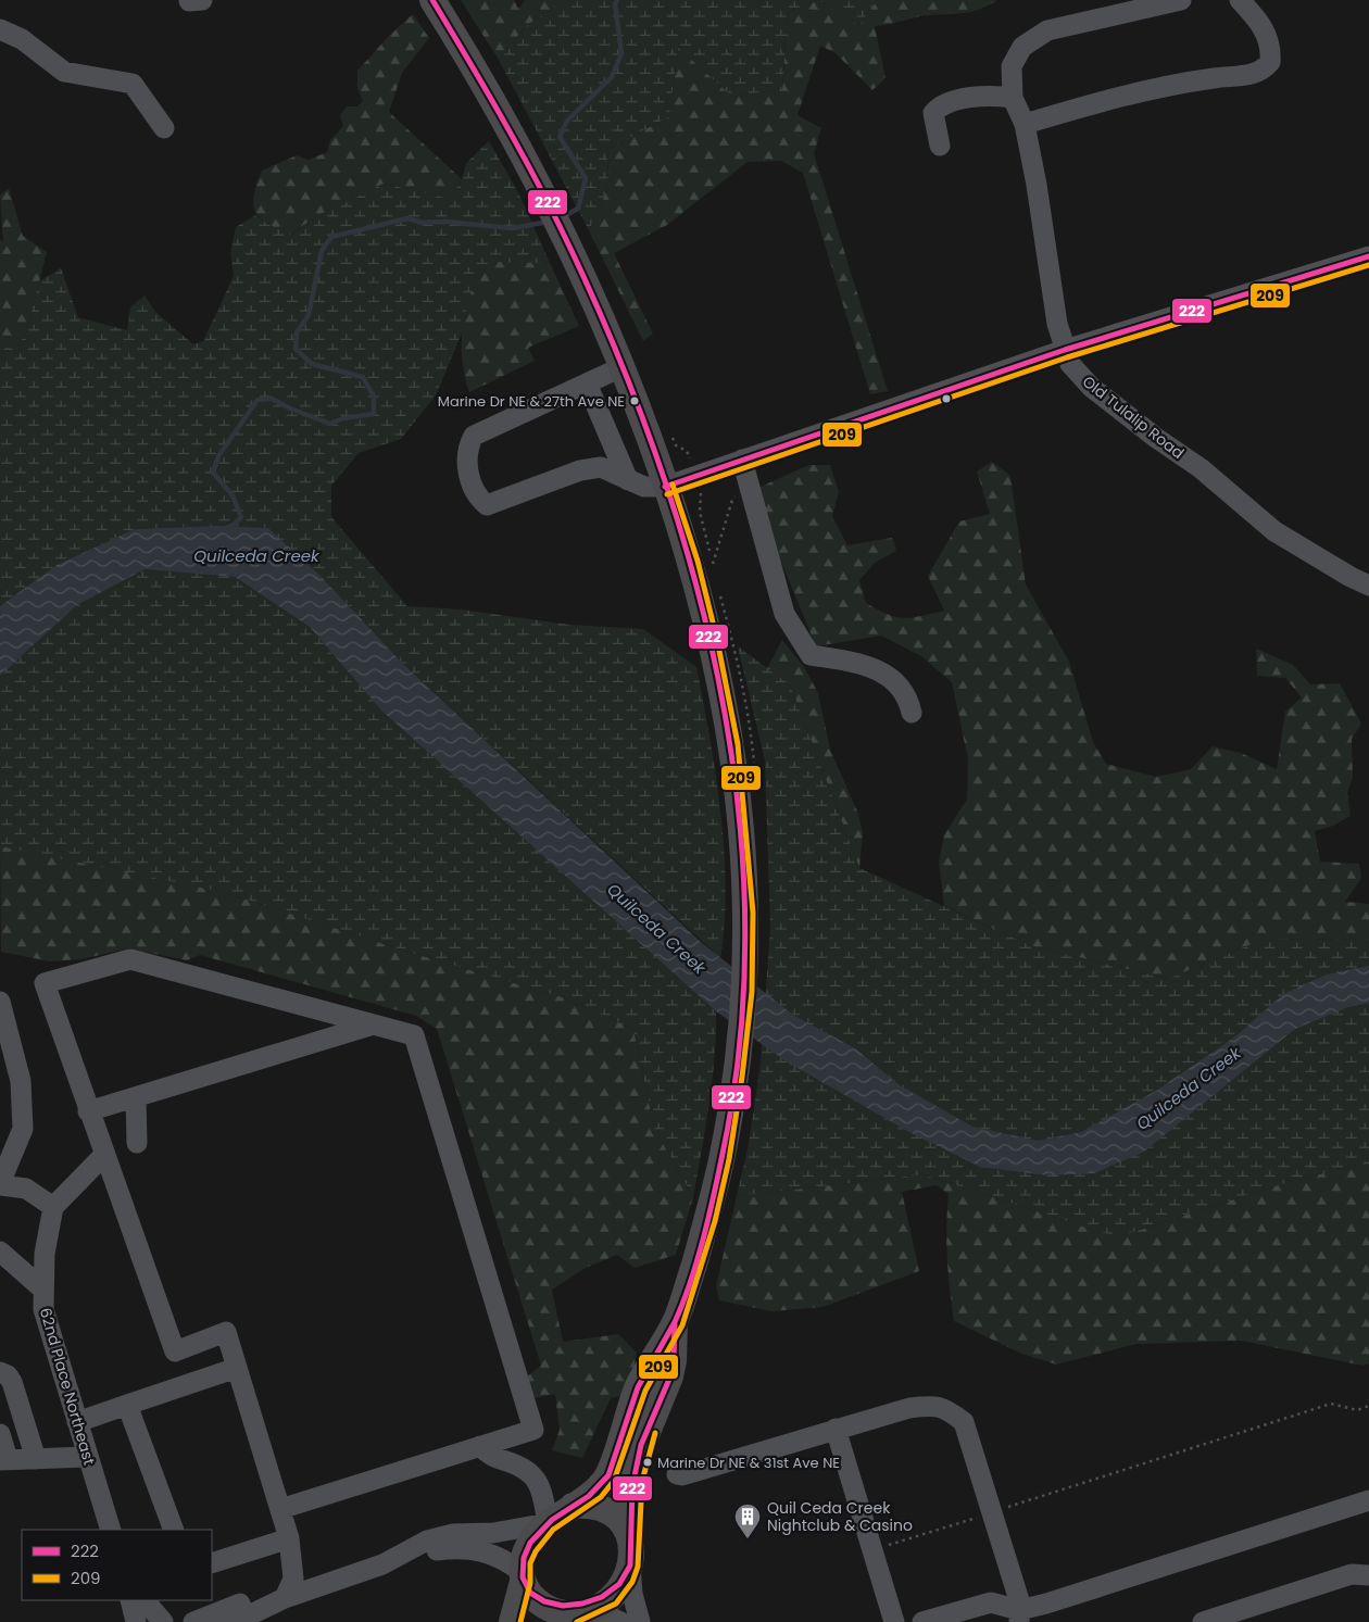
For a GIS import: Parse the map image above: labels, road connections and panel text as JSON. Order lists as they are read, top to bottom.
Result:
{
  "streets": {
    "street": ["Old Tulalip Road", "62nd Place Northeast"]
  },
  "water": ["Quilceda Creek"],
  "places": {
    "other": ["Marine Dr NE & 27th Ave NE", "Marine Dr NE & 31st Ave NE"],
    "building": ["Quil Ceda Creek Nightclub & Casino"]
  },
  "lines": ["transit line 222", "transit line 209"],
  "legend": ["222", "209"]
}
